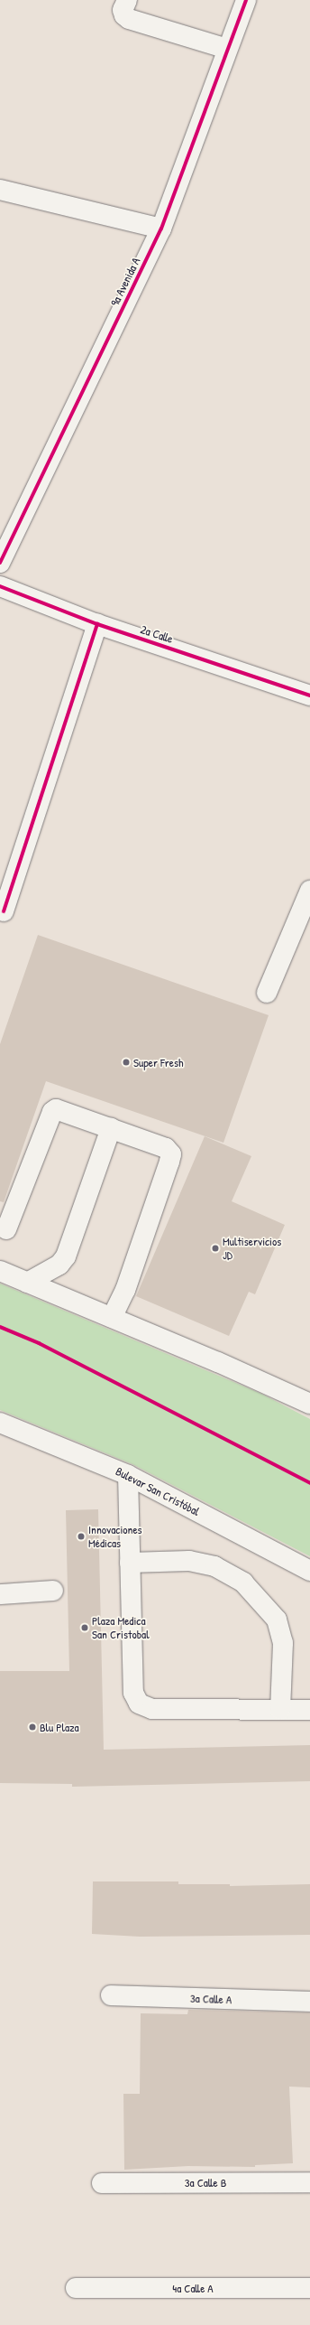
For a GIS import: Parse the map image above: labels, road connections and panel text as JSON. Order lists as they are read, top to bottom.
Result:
{
  "streets": {
    "street": [
      "9a Avenida A",
      "2a Calle",
      "Bulevar San Cristóbal",
      "3a Calle A",
      "3a Calle B",
      "4a Calle A"
    ]
  },
  "places": [
    "Super Fresh",
    "Multiservicios JD",
    "Innovaciones Médicas",
    "Plaza Medica San Cristobal",
    "Blu Plaza"
  ]
}
